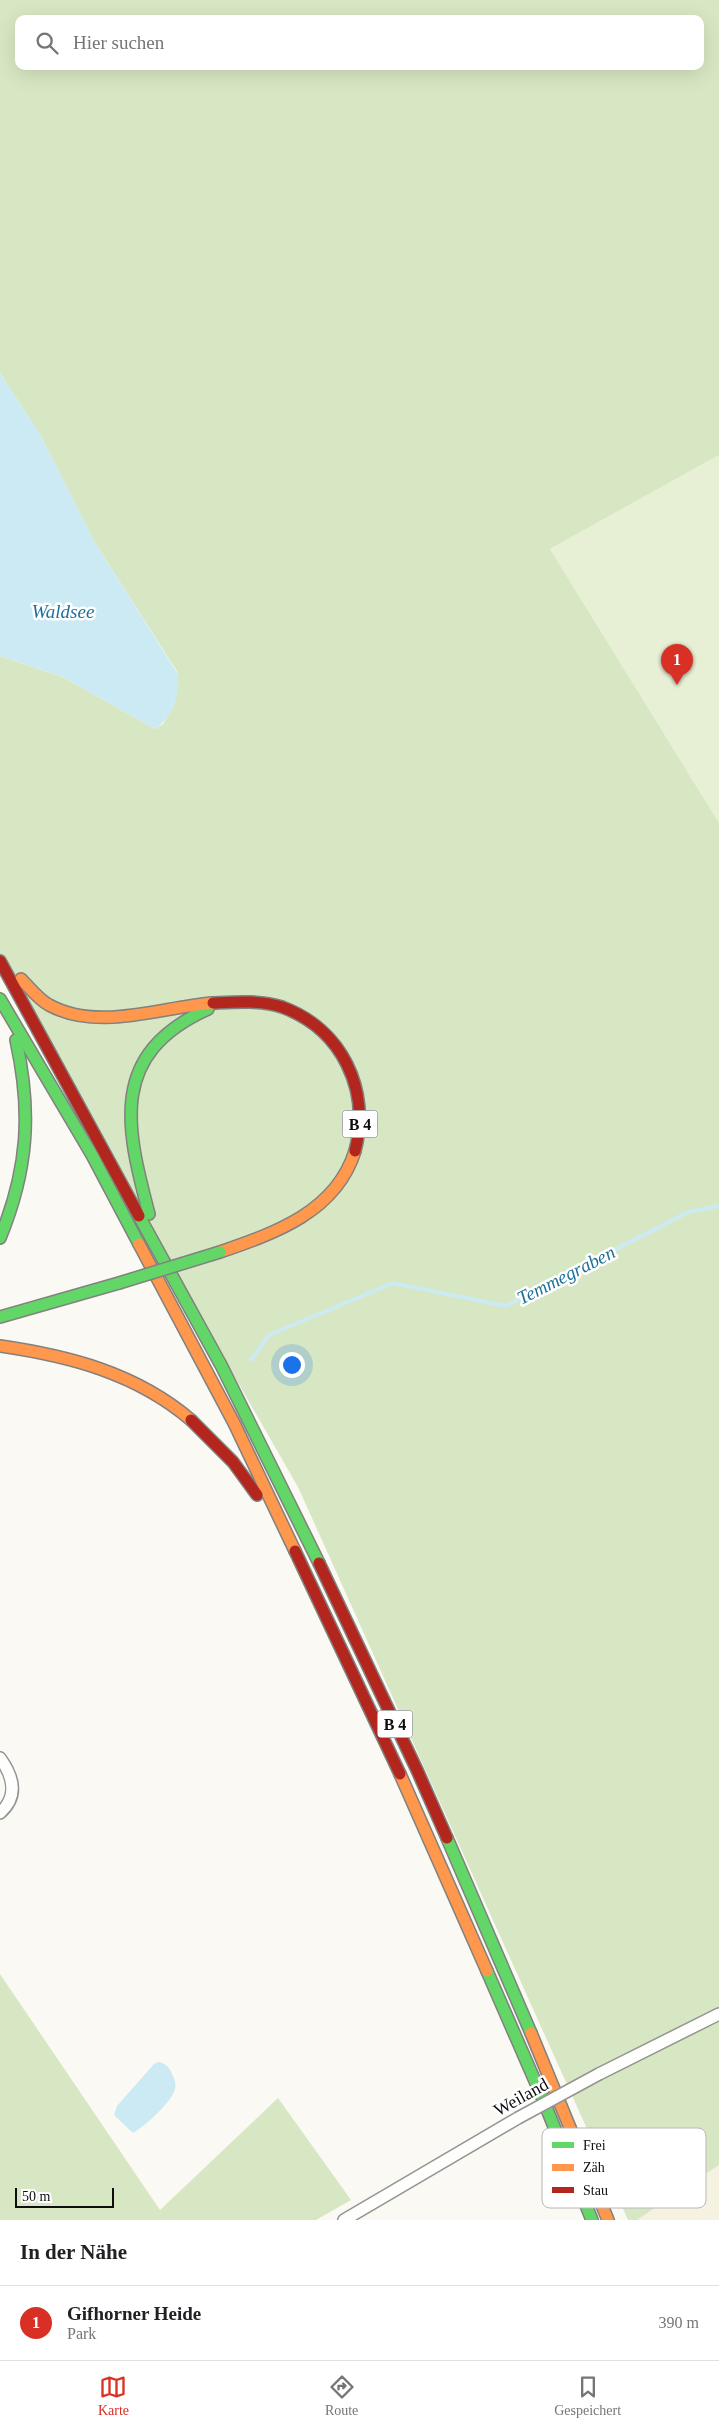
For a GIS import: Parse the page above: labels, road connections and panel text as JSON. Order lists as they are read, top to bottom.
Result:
{
  "streets": {
    "highway": ["B 4"],
    "street": ["Weiland"]
  },
  "water": ["Waldsee", "Temmegraben"],
  "legend": ["Frei", "Zäh", "Stau"],
  "scale_bar": "50 m",
  "page": {
    "search": "Hier suchen",
    "pins": "1",
    "scale": "50 m",
    "heading": "In der Nähe",
    "list": [
      {
        "mark": "1",
        "name": "Gifhorner Heide",
        "note": "Park",
        "value": "390 m"
      }
    ],
    "nav": ["Karte", "Route", "Gespeichert"]
  }
}
